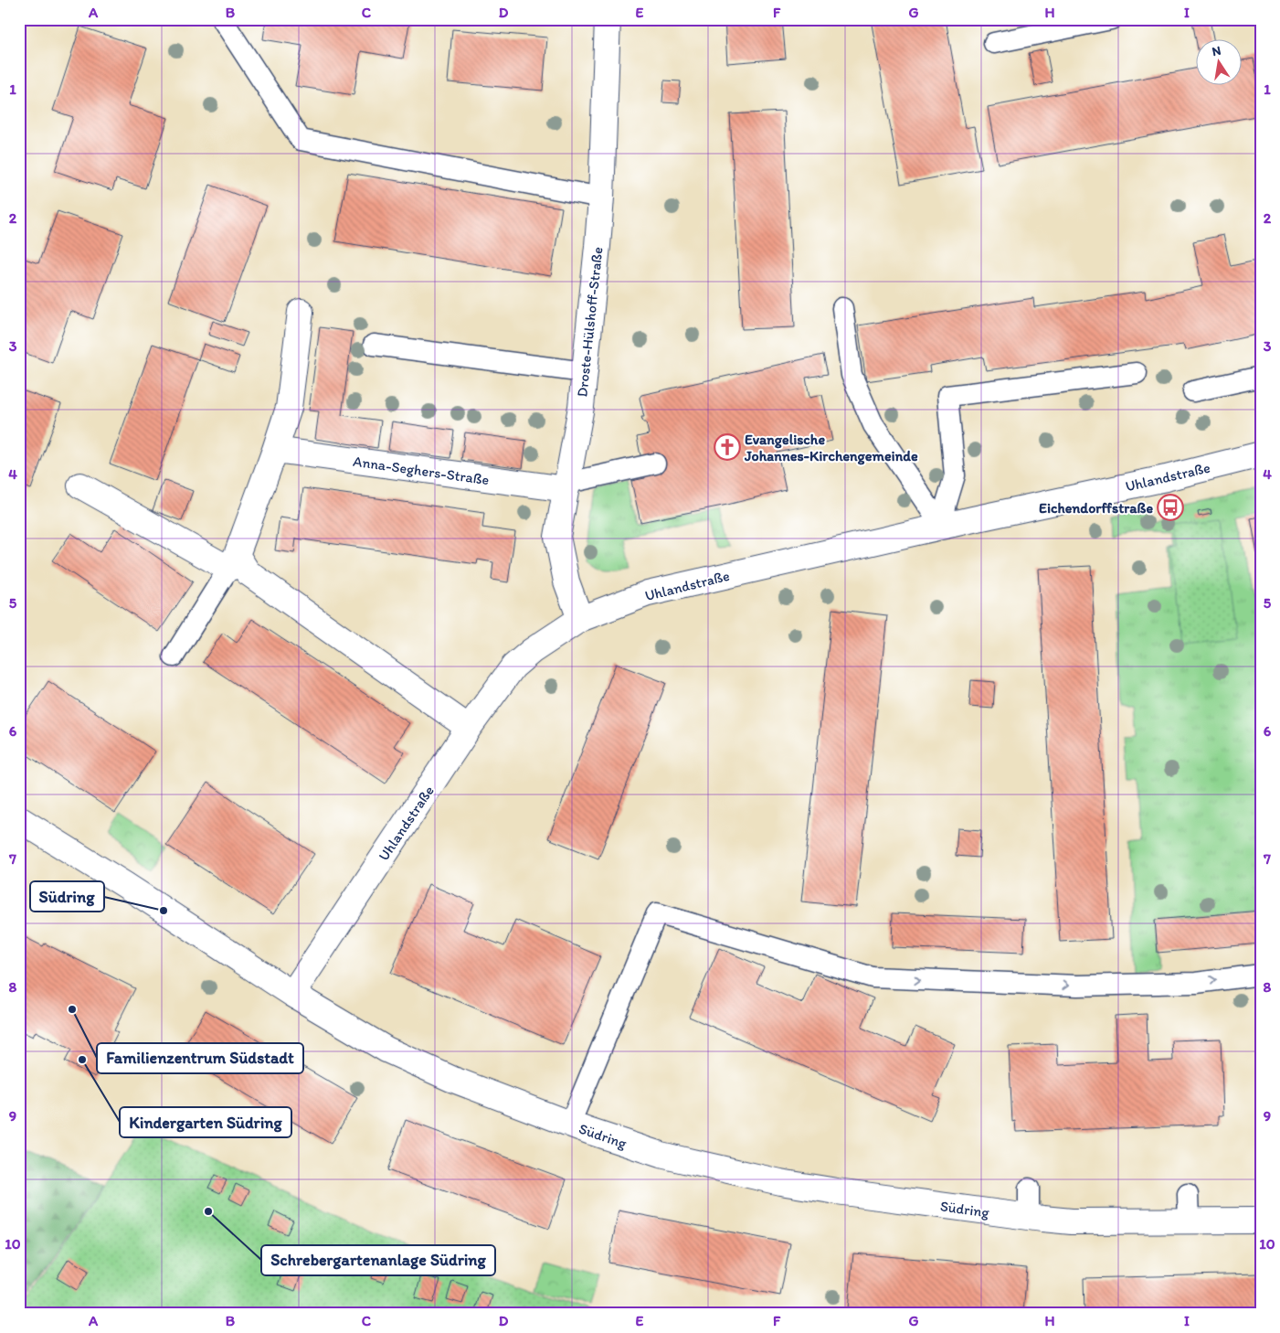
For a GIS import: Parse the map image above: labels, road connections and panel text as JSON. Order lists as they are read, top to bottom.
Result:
{
  "streets": {
    "street": [
      "Droste-Hülshoff-Straße",
      "Anna-Seghers-Straße",
      "Uhlandstraße",
      "Südring"
    ]
  },
  "crossings": [
    ["Droste-Hülshoff-Straße", "Anna-Seghers-Straße"],
    ["Droste-Hülshoff-Straße", "Uhlandstraße"],
    ["Uhlandstraße", "Südring"]
  ],
  "places": {
    "church": ["Evangelische Johannes-Kirchengemeinde"],
    "bus stop": ["Eichendorffstraße"],
    "other": [
      "Südring",
      "Familienzentrum Südstadt",
      "Kindergarten Südring",
      "Schrebergartenanlage Südring"
    ]
  },
  "north": "top",
  "grid": {
    "columns": [
      "A",
      "B",
      "C",
      "D",
      "E",
      "F",
      "G",
      "H",
      "I"
    ],
    "rows": [
      "1",
      "2",
      "3",
      "4",
      "5",
      "6",
      "7",
      "8",
      "9",
      "10"
    ]
  }
}
